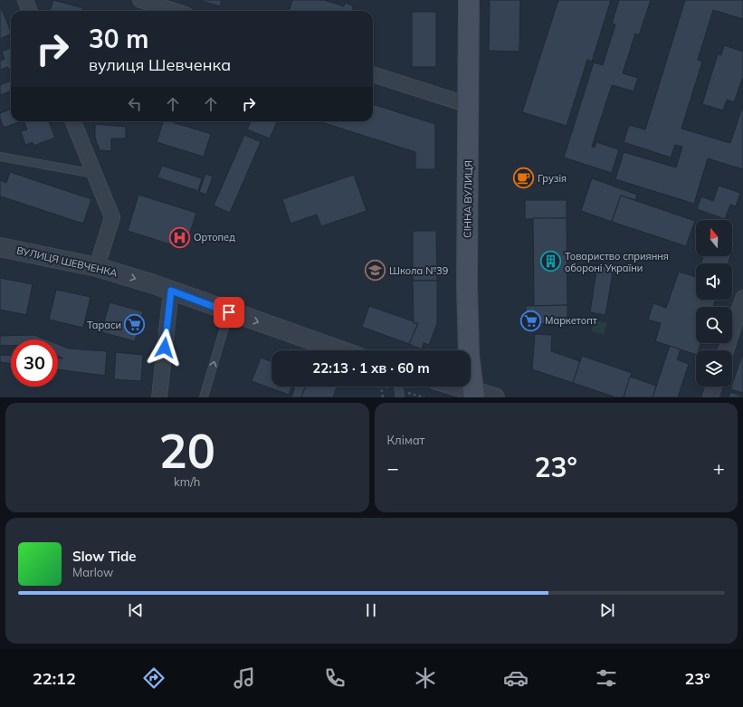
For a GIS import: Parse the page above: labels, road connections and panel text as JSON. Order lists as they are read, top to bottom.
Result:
{
  "streets": {
    "main road": ["СІННА ВУЛИЦЯ"],
    "street": ["ВУЛИЦЯ ШЕВЧЕНКА"]
  },
  "one_way": ["ВУЛИЦЯ ШЕВЧЕНКА"],
  "places": {
    "cafe": ["Грузiя"],
    "hospital": ["Ортопед"],
    "building": ["Товариство сприяння обороні України"],
    "school or university": ["Школа №39"],
    "supermarket": ["Маркетопт", "Тараси"]
  },
  "north": "top",
  "page": {
    "turn": ["30 m", "вулиця Шевченка"],
    "limit": "30",
    "trip": "22:13 · 1 хв · 60 m",
    "tile": [
      ["20", "km/h"],
      "Клімат"
    ],
    "heat": ["−", "23°", "+"],
    "song": ["Slow Tide", "Marlow"],
    "tabs": ["22:12", "23°"]
  }
}
